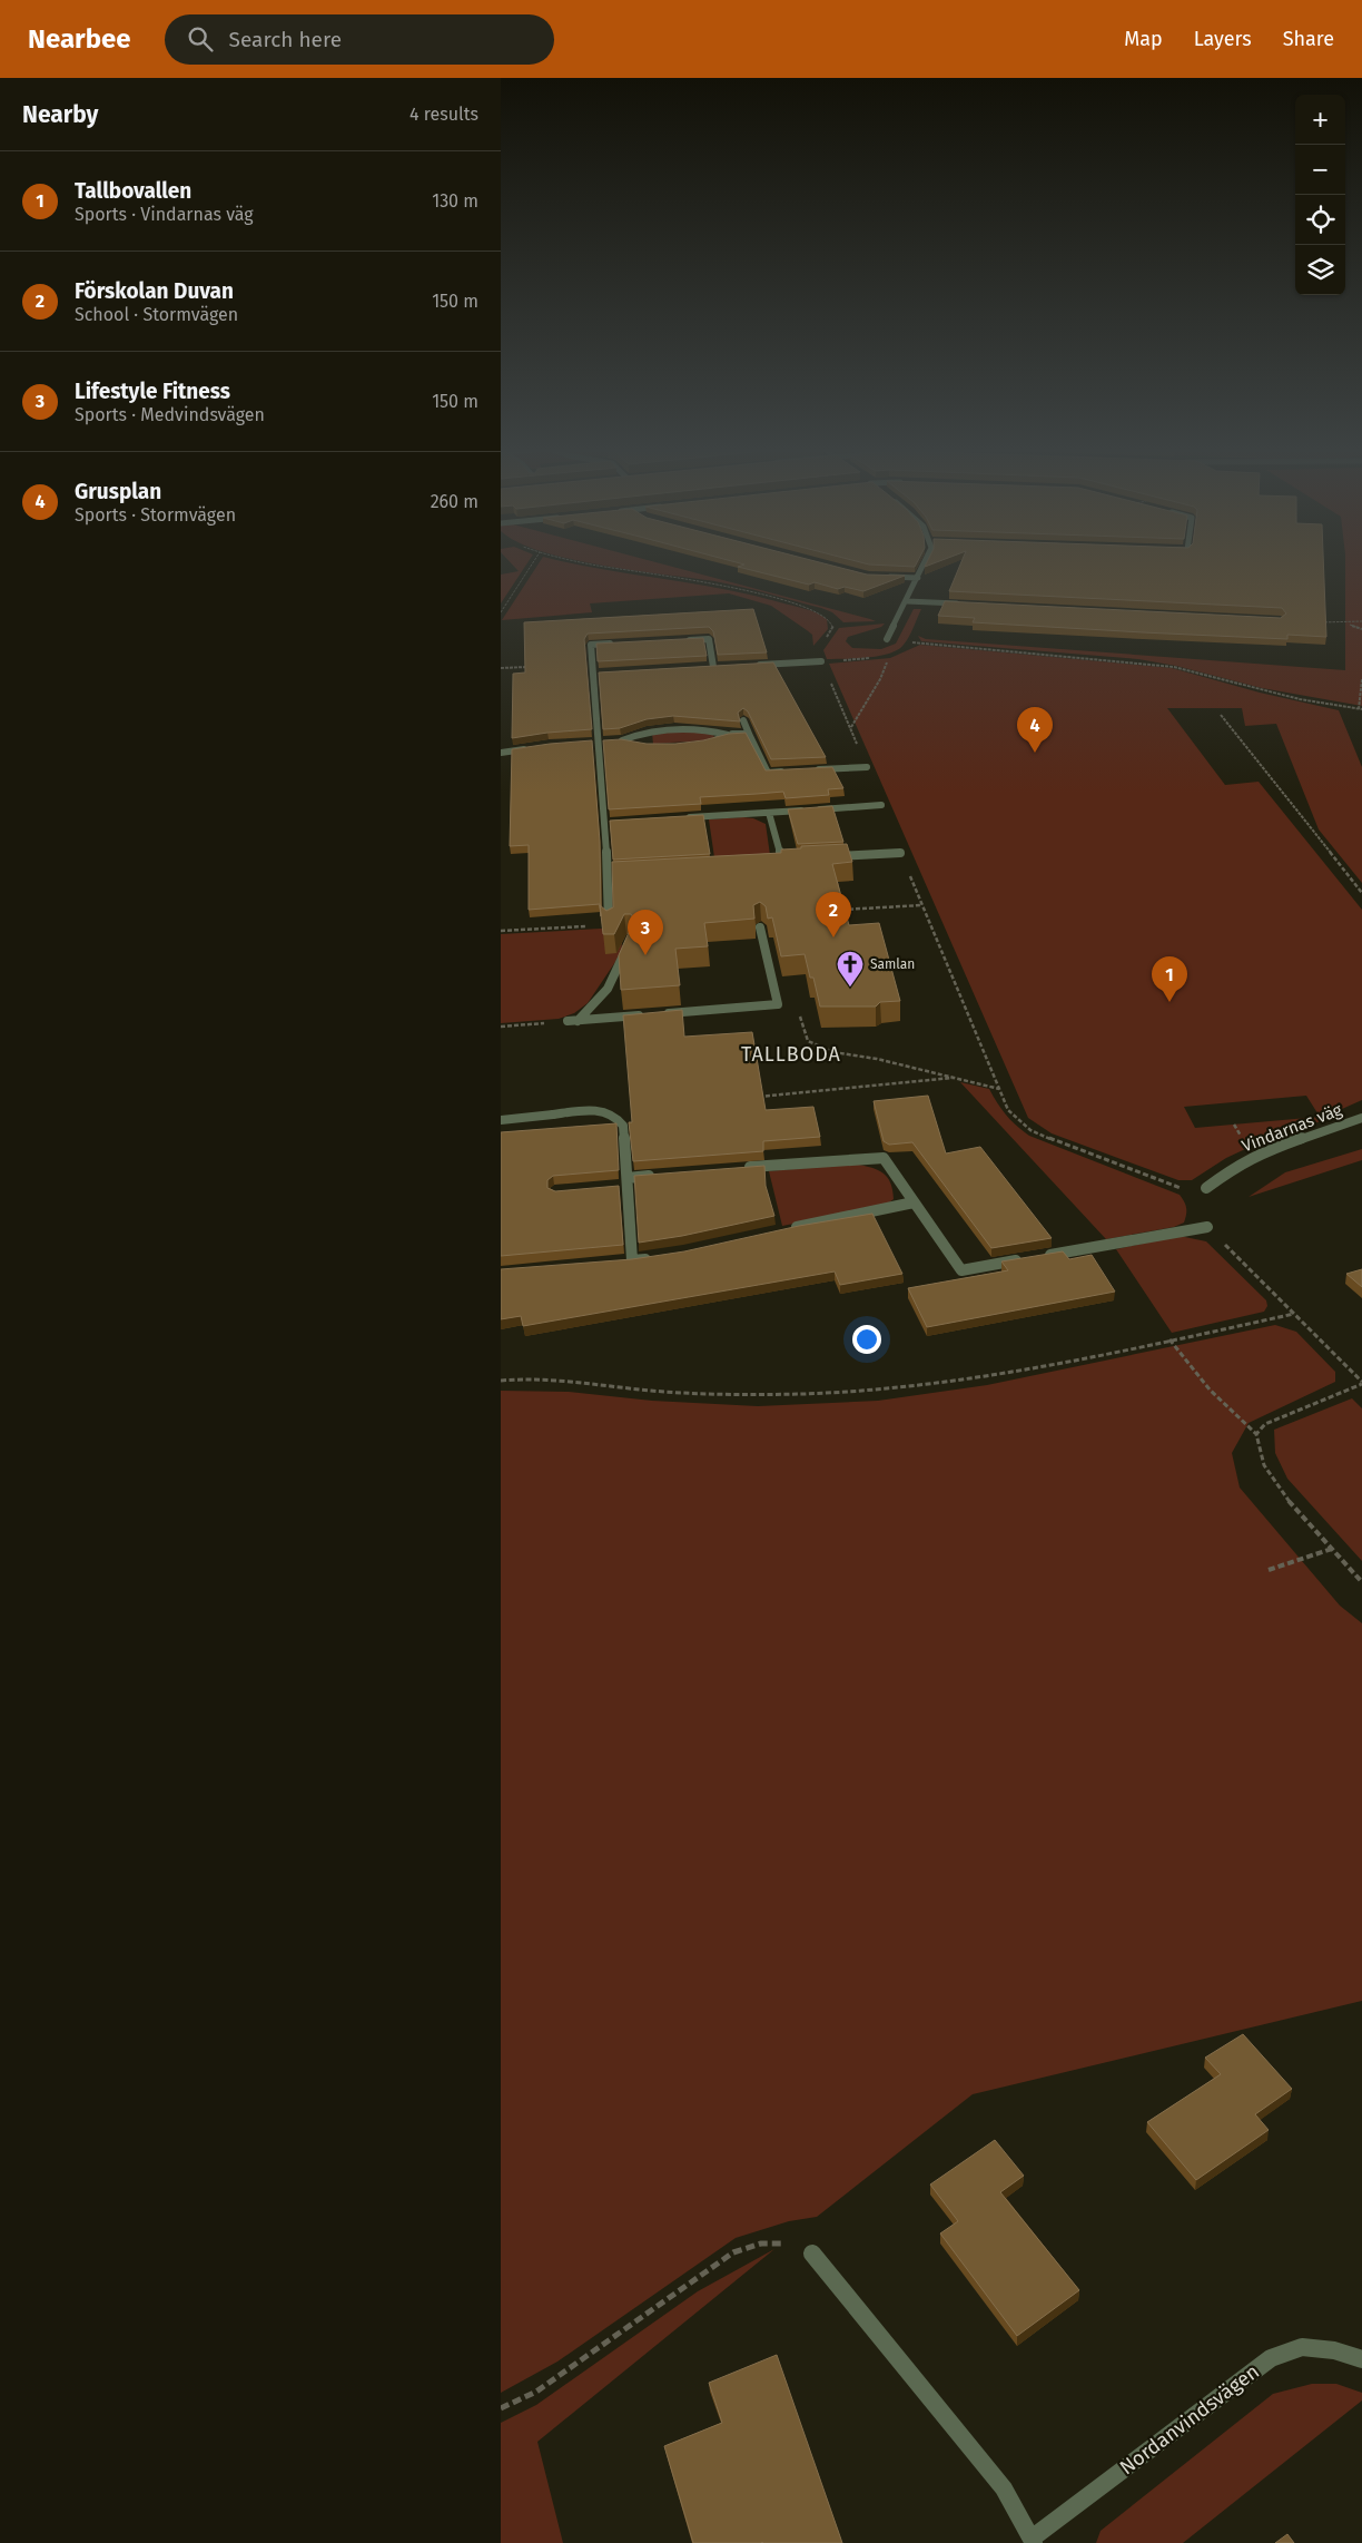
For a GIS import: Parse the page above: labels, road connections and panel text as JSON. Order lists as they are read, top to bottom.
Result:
{
  "streets": {
    "street": ["Vindarnas väg", "Nordanvindsvägen"]
  },
  "districts": ["TALLBODA"],
  "places": {
    "church": ["Samlan"]
  },
  "page": {
    "header": "Nearbee",
    "search": "Search here",
    "nav": ["Map", "Layers", "Share"],
    "heading": ["Nearby", "4 results"],
    "map_buttons": ["+", "−"],
    "list": [
      {
        "mark": "1",
        "name": "Tallbovallen",
        "note": "Sports · Vindarnas väg",
        "value": "130 m"
      },
      {
        "mark": "2",
        "name": "Förskolan Duvan",
        "note": "School · Stormvägen",
        "value": "150 m"
      },
      {
        "mark": "3",
        "name": "Lifestyle Fitness",
        "note": "Sports · Medvindsvägen",
        "value": "150 m"
      },
      {
        "mark": "4",
        "name": "Grusplan",
        "note": "Sports · Stormvägen",
        "value": "260 m"
      }
    ],
    "pins": [
      "4",
      "2",
      "3",
      "1"
    ]
  }
}
